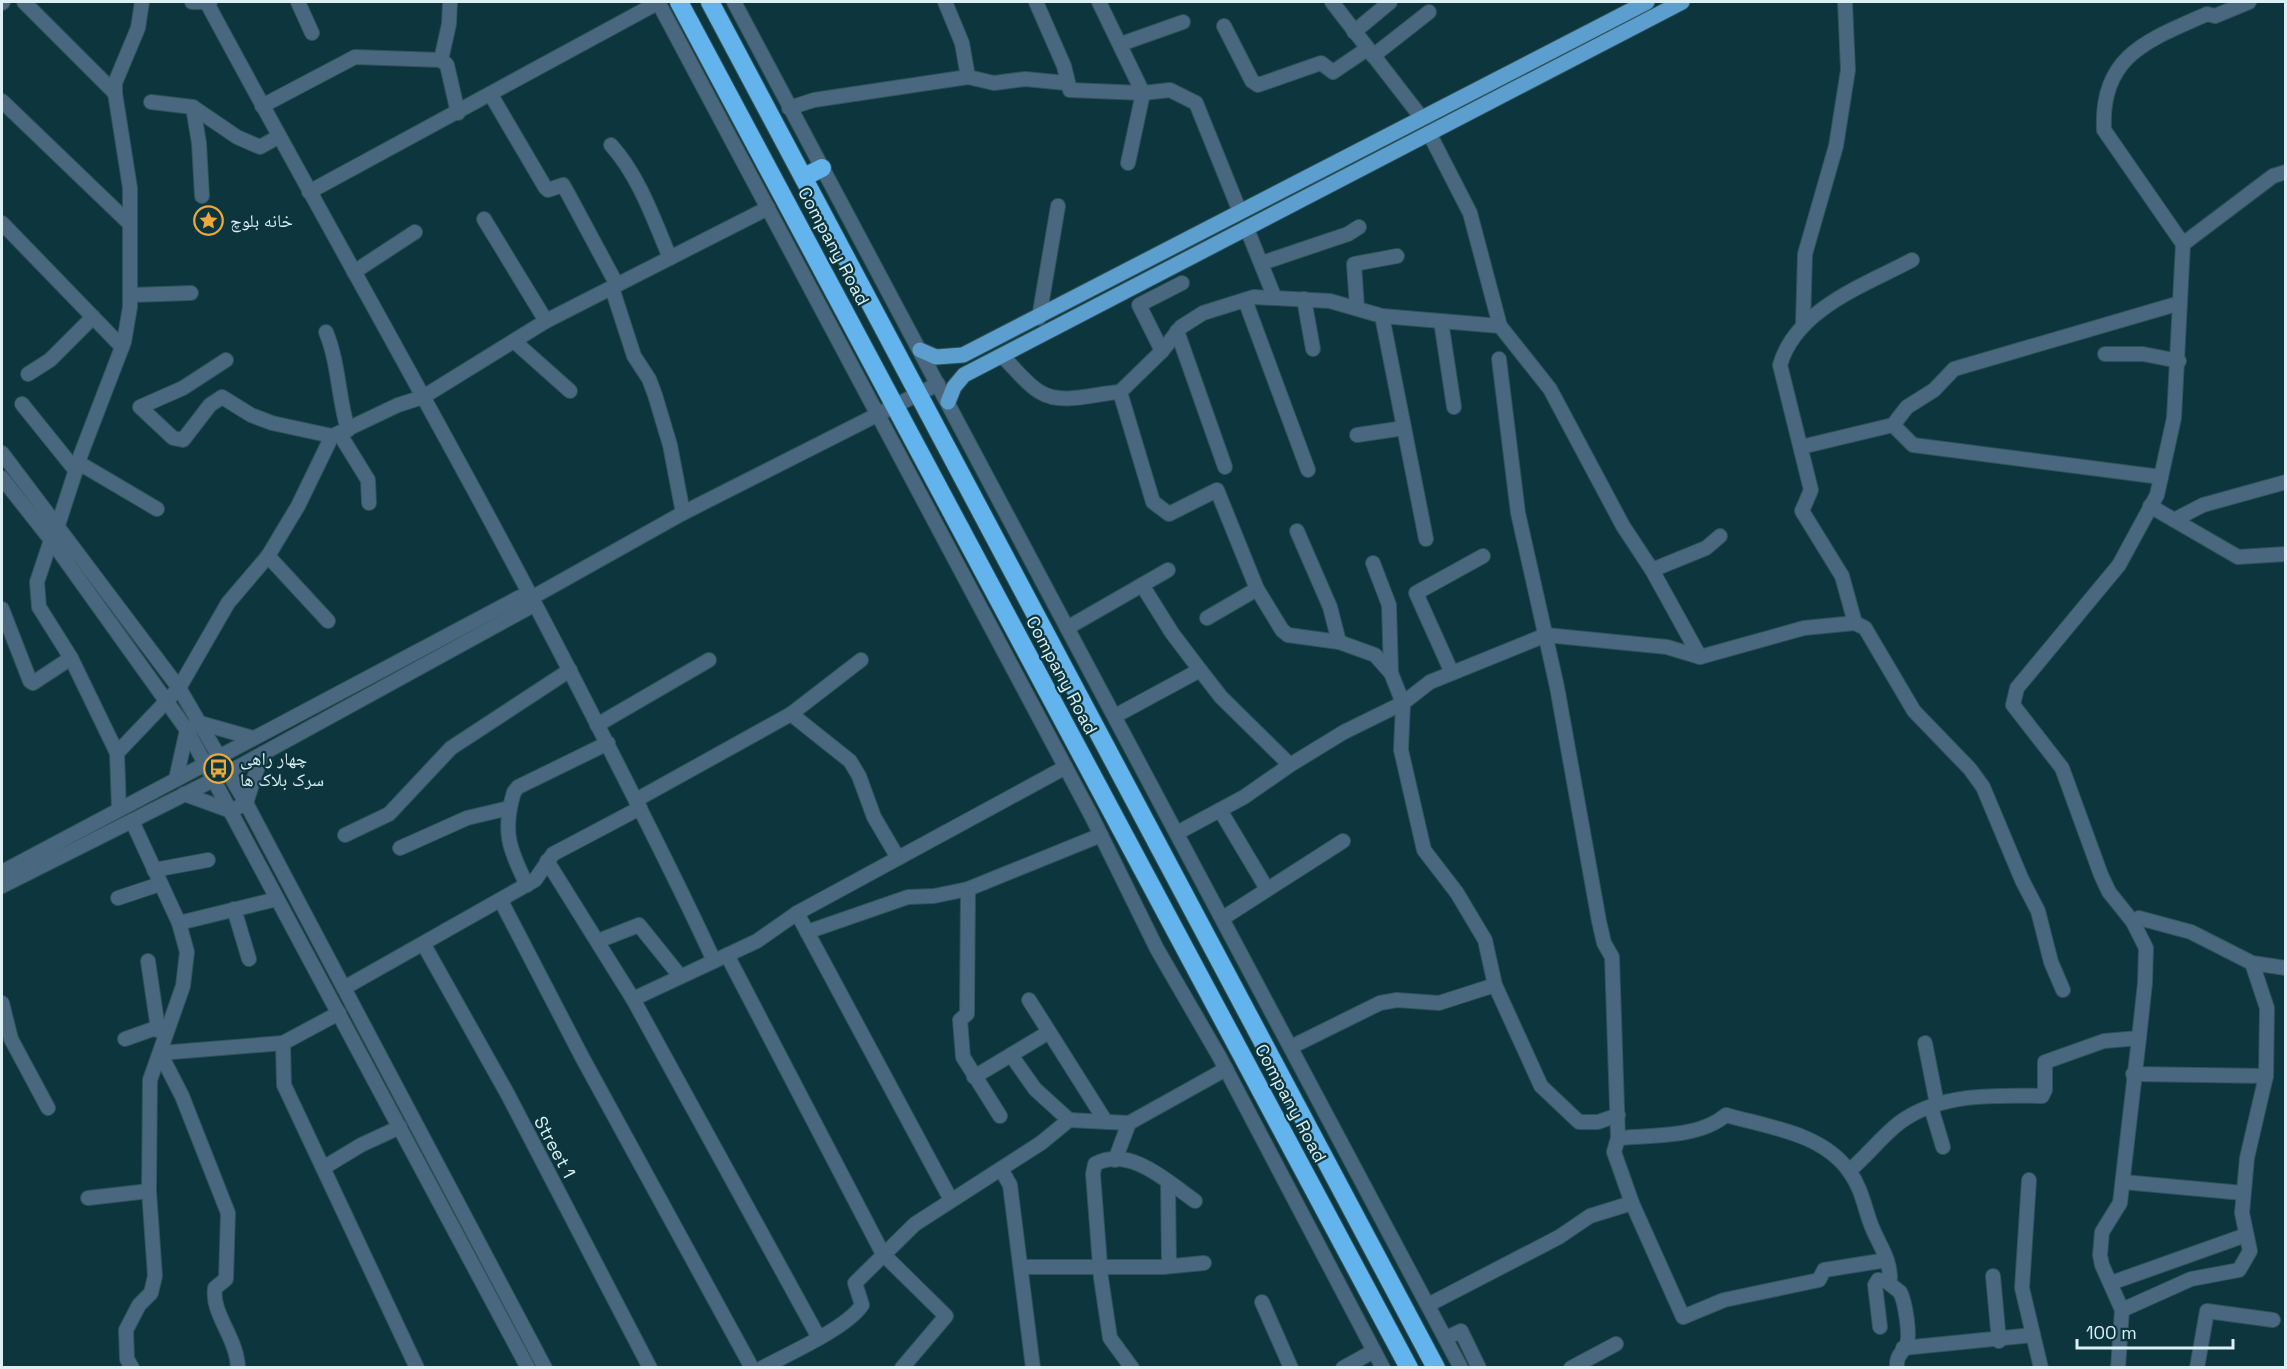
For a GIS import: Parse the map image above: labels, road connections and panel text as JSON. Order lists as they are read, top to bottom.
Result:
{
  "streets": {
    "highway": ["Company Road"],
    "street": ["Street 1"]
  },
  "places": {
    "place": ["خانه بلوچ"],
    "bus stop": ["چهار راهی سرک بلاک ها"]
  },
  "scale_bar": "100 m"
}
